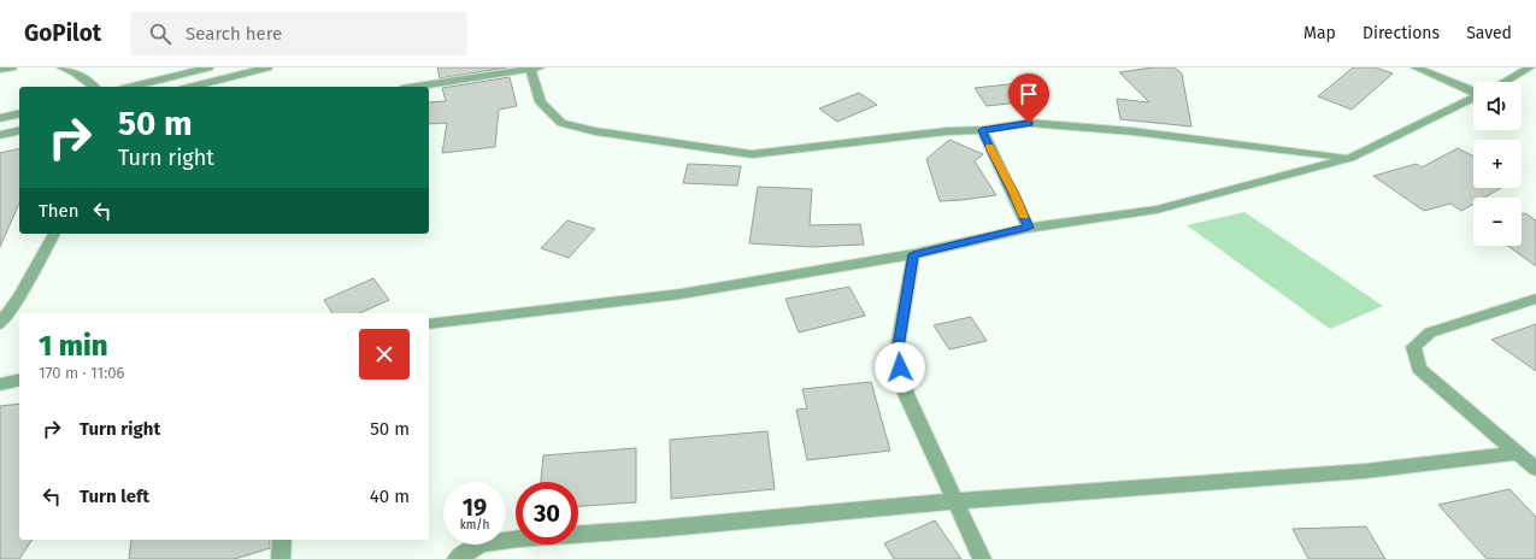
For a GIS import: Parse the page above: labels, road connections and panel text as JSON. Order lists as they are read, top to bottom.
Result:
{
  "page": {
    "header": "GoPilot",
    "search": "Search here",
    "nav": ["Map", "Directions", "Saved"],
    "map_buttons": ["+", "−"],
    "turn": ["50 m", "Turn right"],
    "then": "Then",
    "heading": ["1 min", "170 m · 11:06"],
    "list": [
      {
        "name": "Turn right",
        "value": "50 m"
      },
      {
        "name": "Turn left",
        "value": "40 m"
      }
    ],
    "speed": "19 km/h",
    "limit": "30"
  }
}
